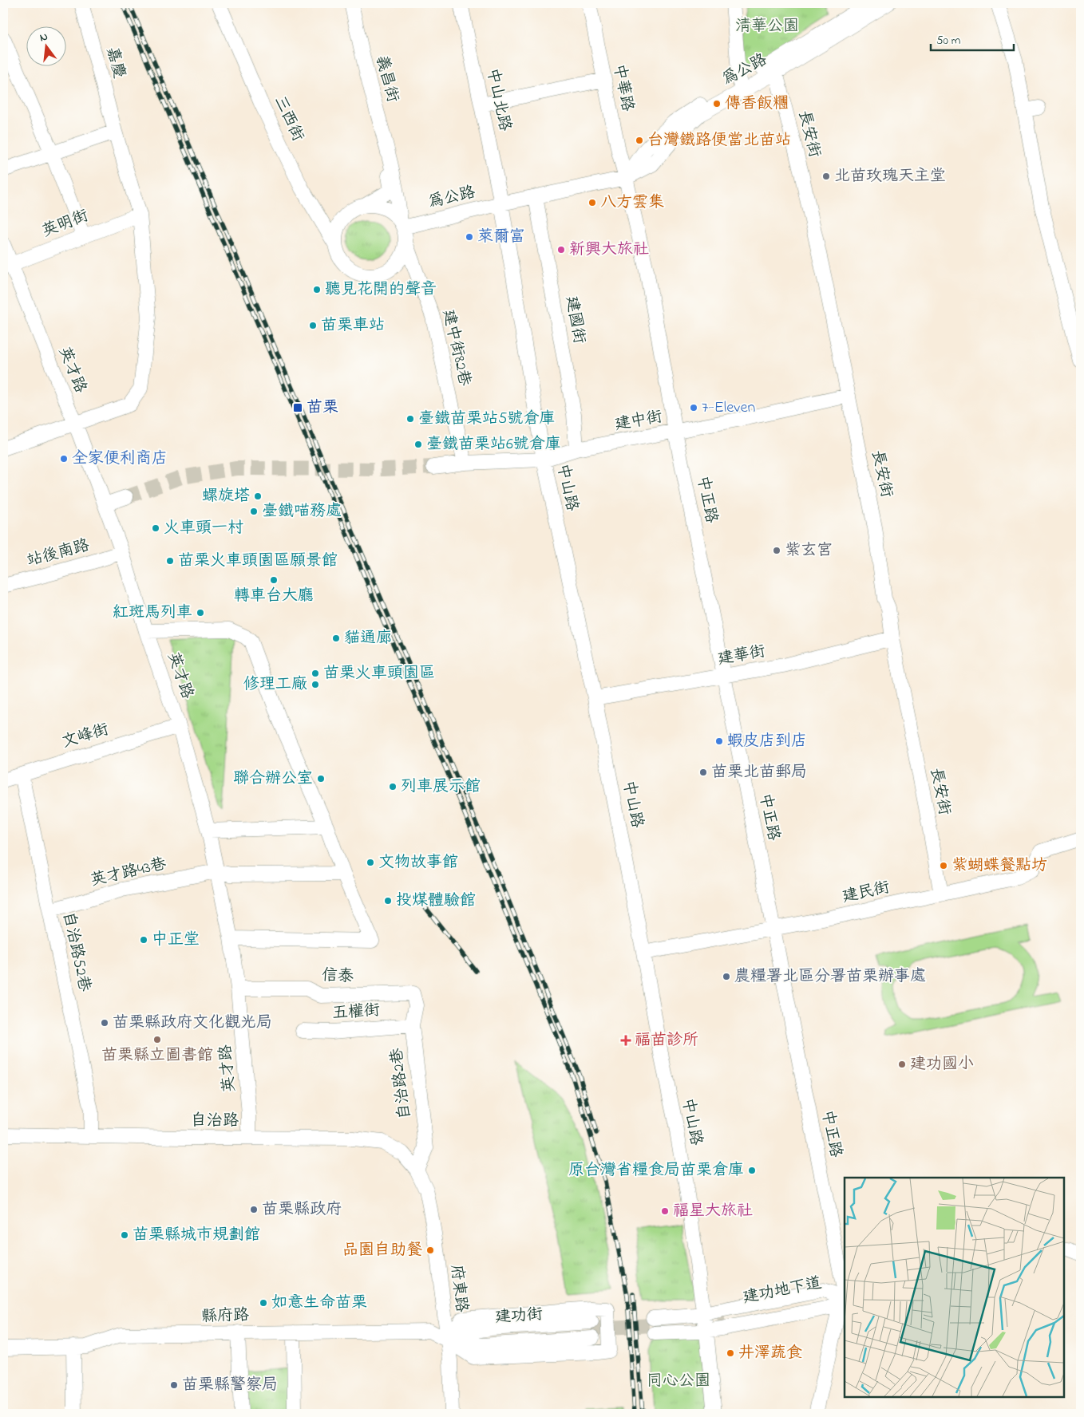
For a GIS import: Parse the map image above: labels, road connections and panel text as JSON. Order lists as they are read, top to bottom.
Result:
{
  "streets": {
    "street": [
      "嘉慶",
      "為公路",
      "義昌街",
      "中華路",
      "中山北路",
      "三西街",
      "長安街",
      "英明街",
      "建國街",
      "建中街82巷",
      "英才路",
      "建中街",
      "中山路",
      "中正路",
      "站後南路",
      "建華街",
      "文峰街",
      "英才路43巷",
      "建民街",
      "自治路52巷",
      "信泰",
      "五權街",
      "自治路2巷",
      "自治路",
      "府東路",
      "建功地下道",
      "縣府路",
      "建功街"
    ]
  },
  "crossings": [
    ["嘉慶", "英明街"],
    ["嘉慶", "英才路"],
    ["為公路", "中華路"],
    ["為公路", "中山北路"],
    ["為公路", "三西街"],
    ["為公路", "長安街"],
    ["為公路", "建國街"],
    ["為公路", "建中街82巷"],
    ["為公路", "中山路"],
    ["為公路", "中正路"],
    ["中華路", "中正路"],
    ["中山北路", "中山路"],
    ["三西街", "建中街82巷"],
    ["長安街", "建中街"],
    ["長安街", "建華街"],
    ["長安街", "建民街"],
    ["英明街", "英才路"],
    ["建國街", "建中街"],
    ["建中街82巷", "建中街"],
    ["英才路", "站後南路"],
    ["英才路", "文峰街"],
    ["英才路", "英才路43巷"],
    ["英才路", "信泰"],
    ["英才路", "自治路"],
    ["建中街", "中山路"],
    ["建中街", "中正路"],
    ["中山路", "建華街"],
    ["中山路", "建民街"],
    ["中正路", "建華街"],
    ["中正路", "建民街"],
    ["文峰街", "自治路52巷"],
    ["英才路43巷", "自治路52巷"],
    ["自治路52巷", "自治路"],
    ["信泰", "自治路2巷"],
    ["五權街", "自治路2巷"],
    ["自治路2巷", "自治路"],
    ["自治路2巷", "府東路"],
    ["自治路", "府東路"],
    ["府東路", "縣府路"],
    ["府東路", "建功街"],
    ["縣府路", "建功街"]
  ],
  "parks": ["清華公園", "同心公園"],
  "places": {
    "other": [
      "傳香飯糰",
      "台灣鐵路便當北苗站",
      "北苗玫瑰天主堂",
      "八方雲集",
      "萊爾富",
      "新興大旅社",
      "聽見花開的聲音",
      "苗栗車站",
      "7-Eleven",
      "臺鐵苗栗站5號倉庫",
      "臺鐵苗栗站6號倉庫",
      "全家便利商店",
      "螺旋塔",
      "臺鐵喵務處",
      "火車頭一村",
      "紫玄宮",
      "苗栗火車頭園區願景館",
      "轉車台大廳",
      "紅斑馬列車",
      "貓通廊",
      "苗栗火車頭園區",
      "修理工廠",
      "蝦皮店到店",
      "苗栗北苗郵局",
      "聯合辦公室",
      "列車展示館",
      "文物故事館",
      "紫蝴蝶餐點坊",
      "投煤體驗館",
      "中正堂",
      "農糧署北區分署苗栗辦事處",
      "苗栗縣政府文化觀光局",
      "苗栗縣立圖書館",
      "建功國小",
      "原台灣省糧食局苗栗倉庫",
      "苗栗縣政府",
      "福星大旅社",
      "苗栗縣城市規劃館",
      "品園自助餐",
      "如意生命苗栗",
      "井澤蔬食",
      "苗栗縣警察局"
    ],
    "transit": ["苗栗"],
    "health": ["福苗診所"]
  },
  "scale_bar": "50 m",
  "north": "top"
}
